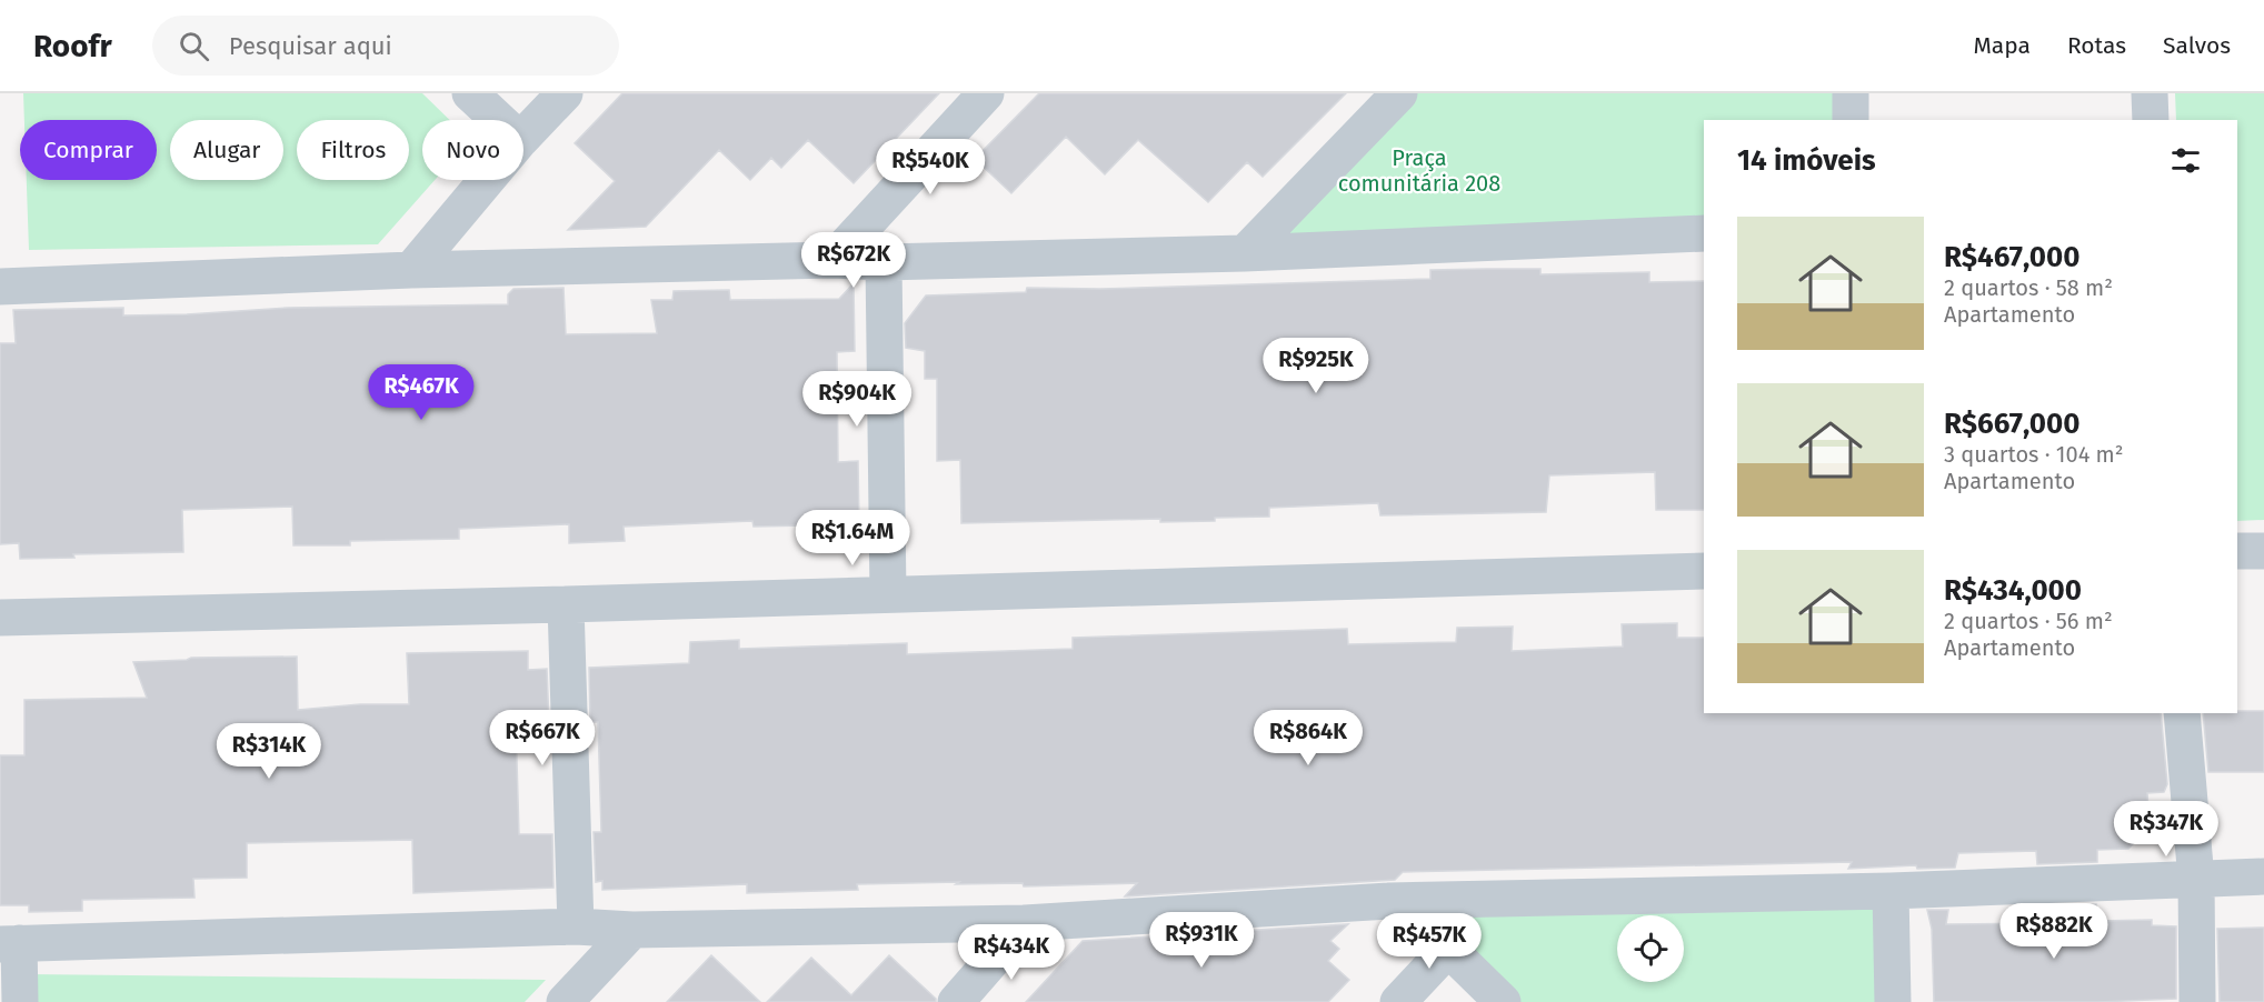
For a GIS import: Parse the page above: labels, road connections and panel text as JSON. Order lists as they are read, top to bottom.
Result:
{
  "parks": ["Praça comunitária 208"],
  "page": {
    "header": "Roofr",
    "search": "Pesquisar aqui",
    "nav": ["Mapa", "Rotas", "Salvos"],
    "chip": [
      "Comprar",
      "Alugar",
      "Filtros",
      "Novo"
    ],
    "heading": "14 imóveis",
    "price": [
      "R$540K",
      "R$672K",
      "R$925K",
      "R$467K",
      "R$904K",
      "R$1.64M",
      "R$667K",
      "R$864K",
      "R$314K",
      "R$347K",
      "R$882K",
      "R$931K",
      "R$457K",
      "R$434K"
    ],
    "list": [
      {
        "name": "R$467,000",
        "note": "2 quartos · 58 m² · Apartamento"
      },
      {
        "name": "R$667,000",
        "note": "3 quartos · 104 m² · Apartamento"
      },
      {
        "name": "R$434,000",
        "note": "2 quartos · 56 m² · Apartamento"
      }
    ]
  }
}
